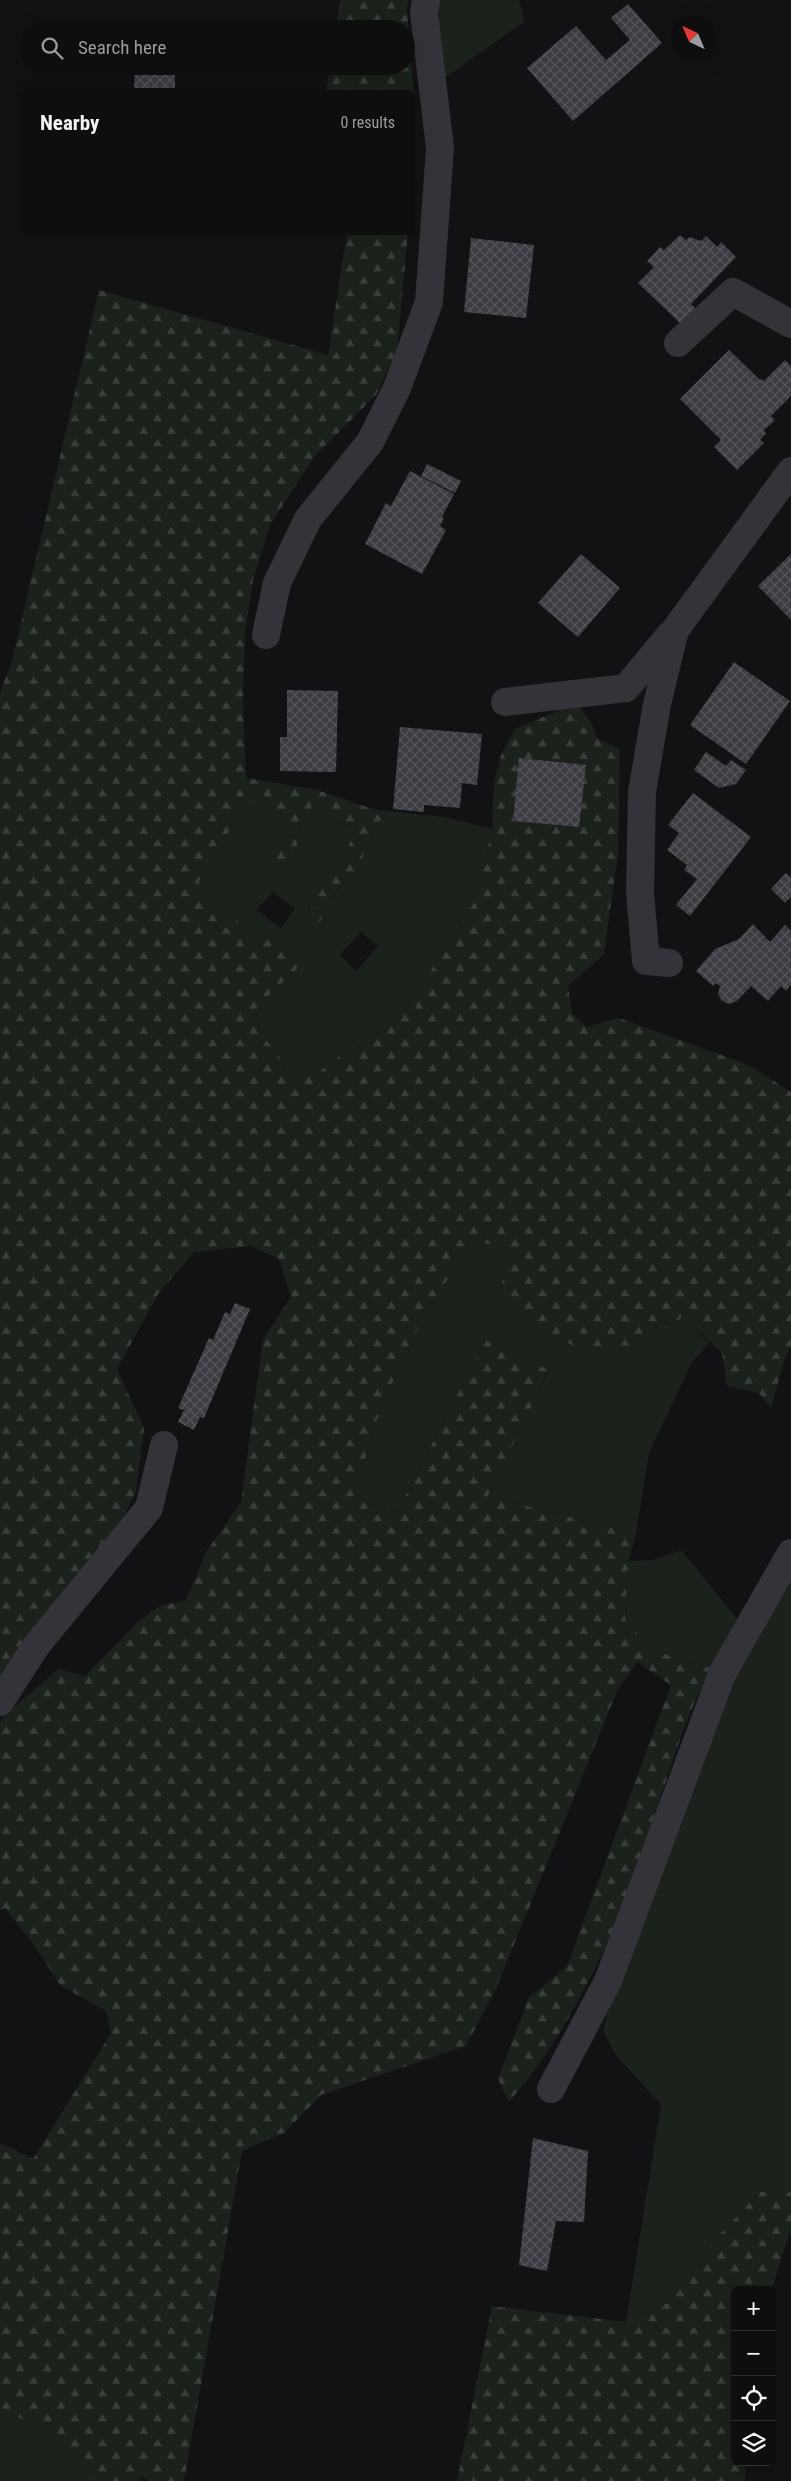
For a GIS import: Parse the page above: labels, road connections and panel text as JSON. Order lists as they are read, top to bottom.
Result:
{
  "north": "top left",
  "page": {
    "search": "Search here",
    "heading": ["Nearby", "0 results"],
    "map_buttons": ["+", "−"]
  }
}
